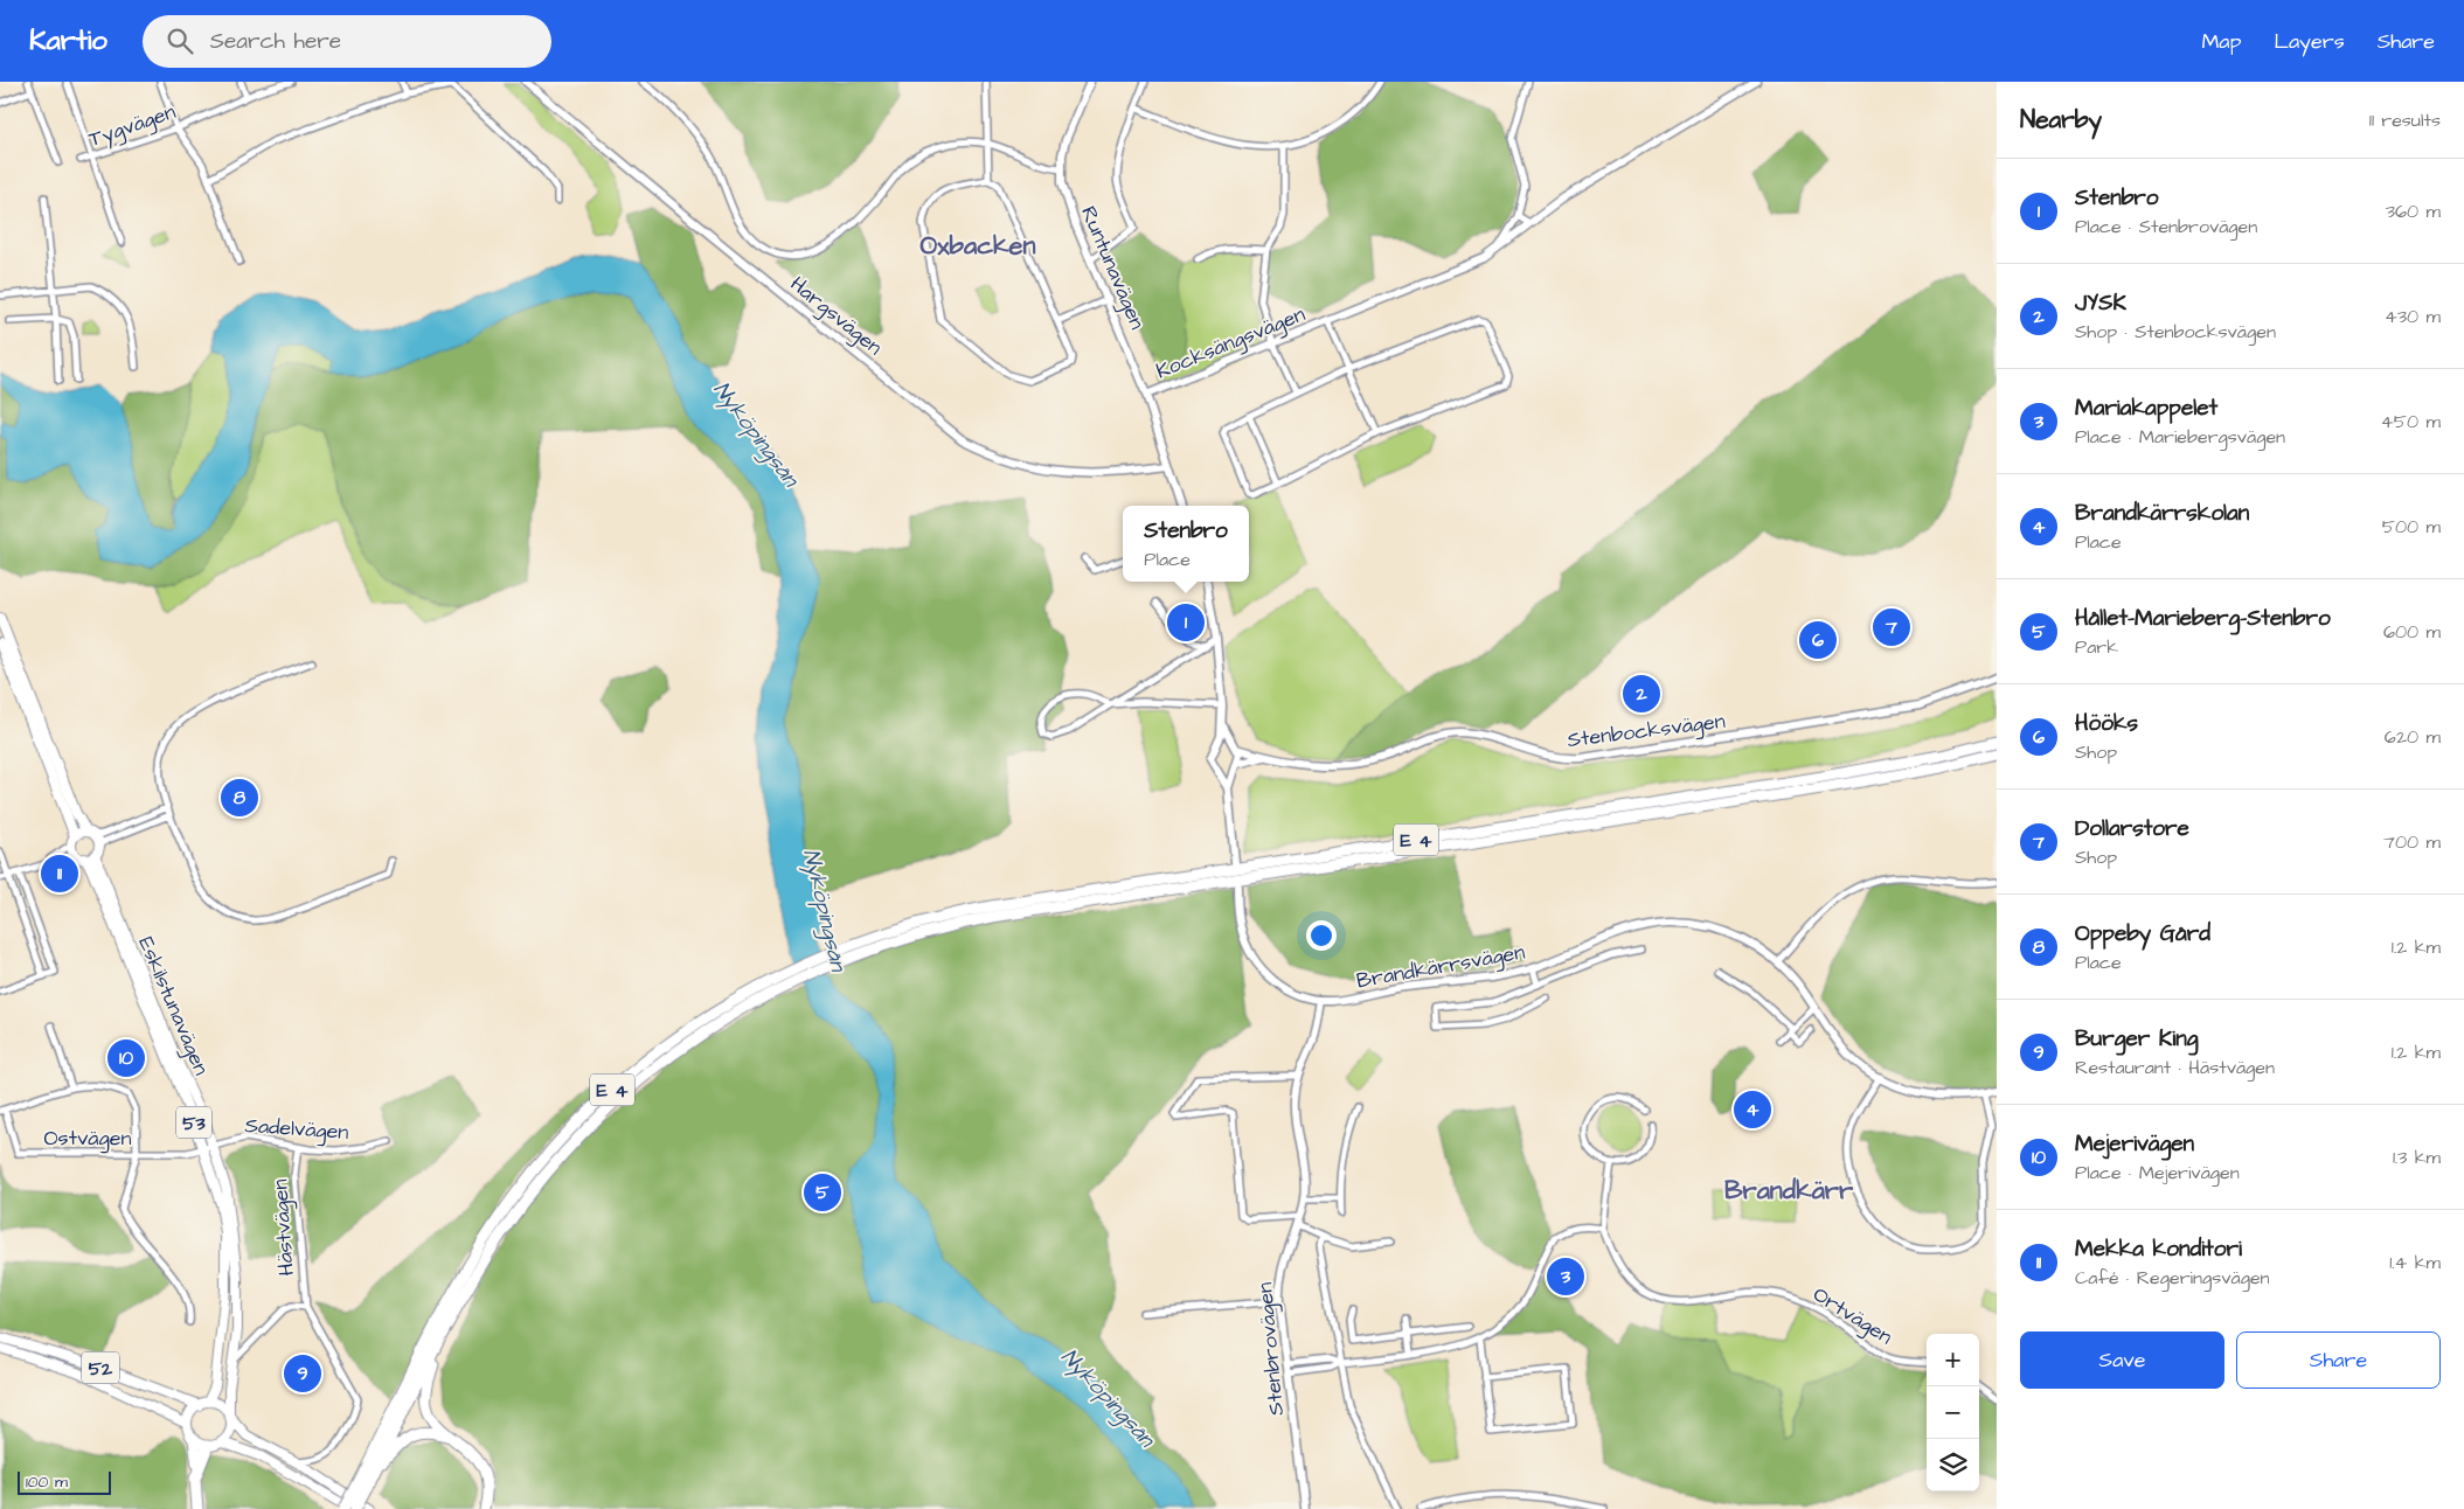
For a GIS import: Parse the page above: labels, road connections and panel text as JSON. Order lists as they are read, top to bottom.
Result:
{
  "streets": {
    "highway": ["E 4"],
    "main road": ["Eskilstunavägen", "53", "52"],
    "street": [
      "Tygvägen",
      "Runtunavägen",
      "Hargsvägen",
      "Kocksängsvägen",
      "Stenbocksvägen",
      "Brandkärrsvägen",
      "Sadelvägen",
      "Ostvägen",
      "Hästvägen",
      "Ortvägen",
      "Stenbrovägen"
    ]
  },
  "crossings": [
    ["Runtunavägen", "Hargsvägen"],
    ["Runtunavägen", "Kocksängsvägen"],
    ["Brandkärrsvägen", "Stenbrovägen"],
    ["Eskilstunavägen", "53"],
    ["Eskilstunavägen", "Sadelvägen"],
    ["Eskilstunavägen", "Ostvägen"],
    ["Eskilstunavägen", "Hästvägen"],
    ["Eskilstunavägen", "52"],
    ["Sadelvägen", "Ostvägen"],
    ["Sadelvägen", "Hästvägen"],
    ["Hästvägen", "52"]
  ],
  "districts": ["Oxbacken", "Brandkärr"],
  "water": ["Nyköpingsån"],
  "scale_bar": "100 m",
  "page": {
    "header": "Kartio",
    "search": "Search here",
    "nav": ["Map", "Layers", "Share"],
    "heading": ["Nearby", "11 results"],
    "list": [
      {
        "mark": "1",
        "name": "Stenbro",
        "note": "Place · Stenbrovägen",
        "value": "360 m"
      },
      {
        "mark": "2",
        "name": "JYSK",
        "note": "Shop · Stenbocksvägen",
        "value": "430 m"
      },
      {
        "mark": "3",
        "name": "Mariakappelet",
        "note": "Place · Mariebergsvägen",
        "value": "450 m"
      },
      {
        "mark": "4",
        "name": "Brandkärrskolan",
        "note": "Place",
        "value": "500 m"
      },
      {
        "mark": "5",
        "name": "Hållet-Marieberg-Stenbro",
        "note": "Park",
        "value": "600 m"
      },
      {
        "mark": "6",
        "name": "Hööks",
        "note": "Shop",
        "value": "620 m"
      },
      {
        "mark": "7",
        "name": "Dollarstore",
        "note": "Shop",
        "value": "700 m"
      },
      {
        "mark": "8",
        "name": "Oppeby Gård",
        "note": "Place",
        "value": "1.2 km"
      },
      {
        "mark": "9",
        "name": "Burger King",
        "note": "Restaurant · Hästvägen",
        "value": "1.2 km"
      },
      {
        "mark": "10",
        "name": "Mejerivägen",
        "note": "Place · Mejerivägen",
        "value": "1.3 km"
      },
      {
        "mark": "11",
        "name": "Mekka konditori",
        "note": "Café · Regeringsvägen",
        "value": "1.4 km"
      }
    ],
    "popup": ["Stenbro", "Place"],
    "pins": [
      "1",
      "7",
      "6",
      "2",
      "8",
      "11",
      "10",
      "4",
      "5",
      "3",
      "9"
    ],
    "buttons": ["Save", "Share"],
    "map_buttons": ["+", "−"],
    "scale": "100 m"
  }
}
